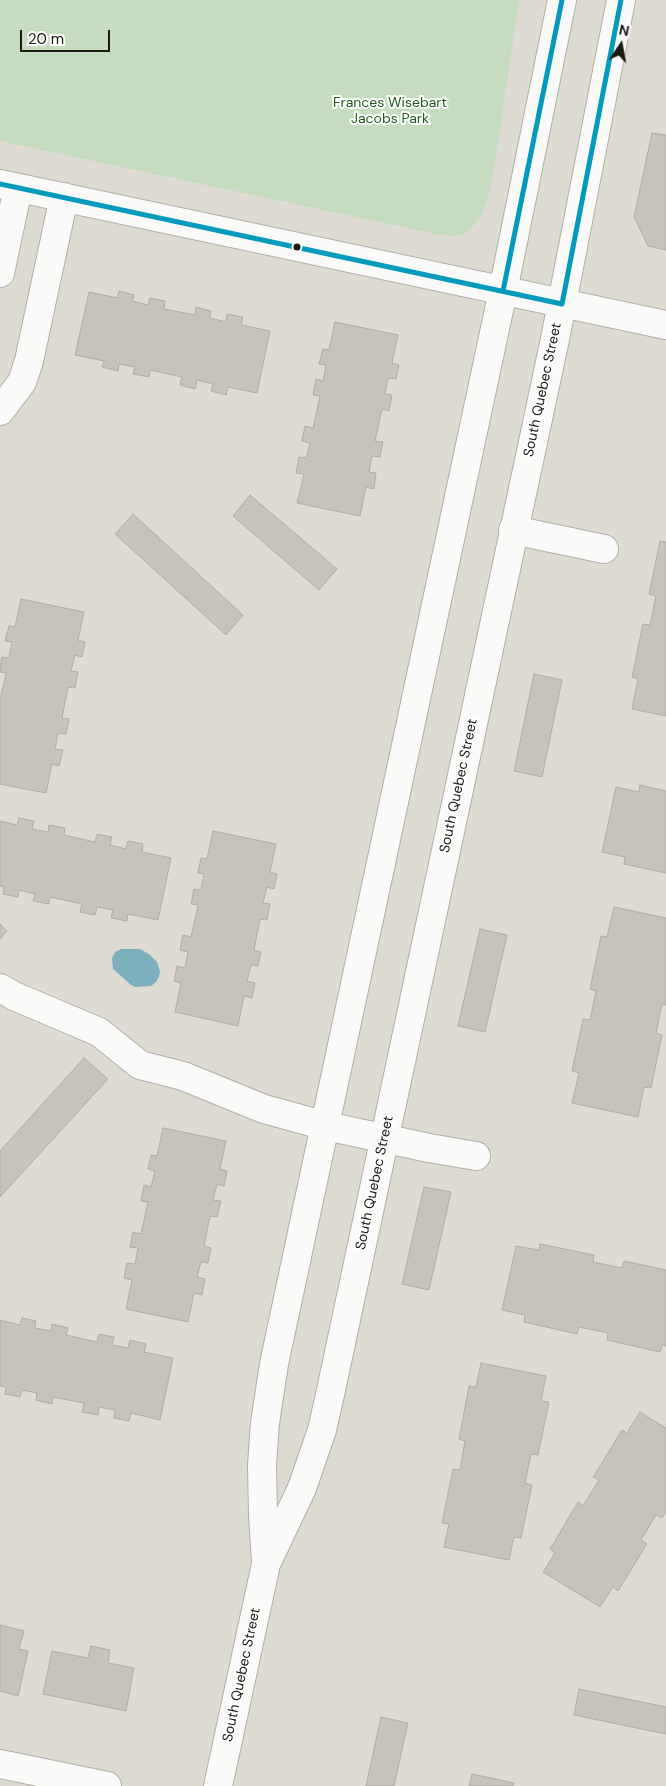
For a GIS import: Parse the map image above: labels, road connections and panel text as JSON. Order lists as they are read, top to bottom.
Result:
{
  "streets": {
    "main road": ["South Quebec Street"]
  },
  "parks": ["Frances Wisebart Jacobs Park"],
  "scale_bar": "20 m",
  "north": "top"
}
